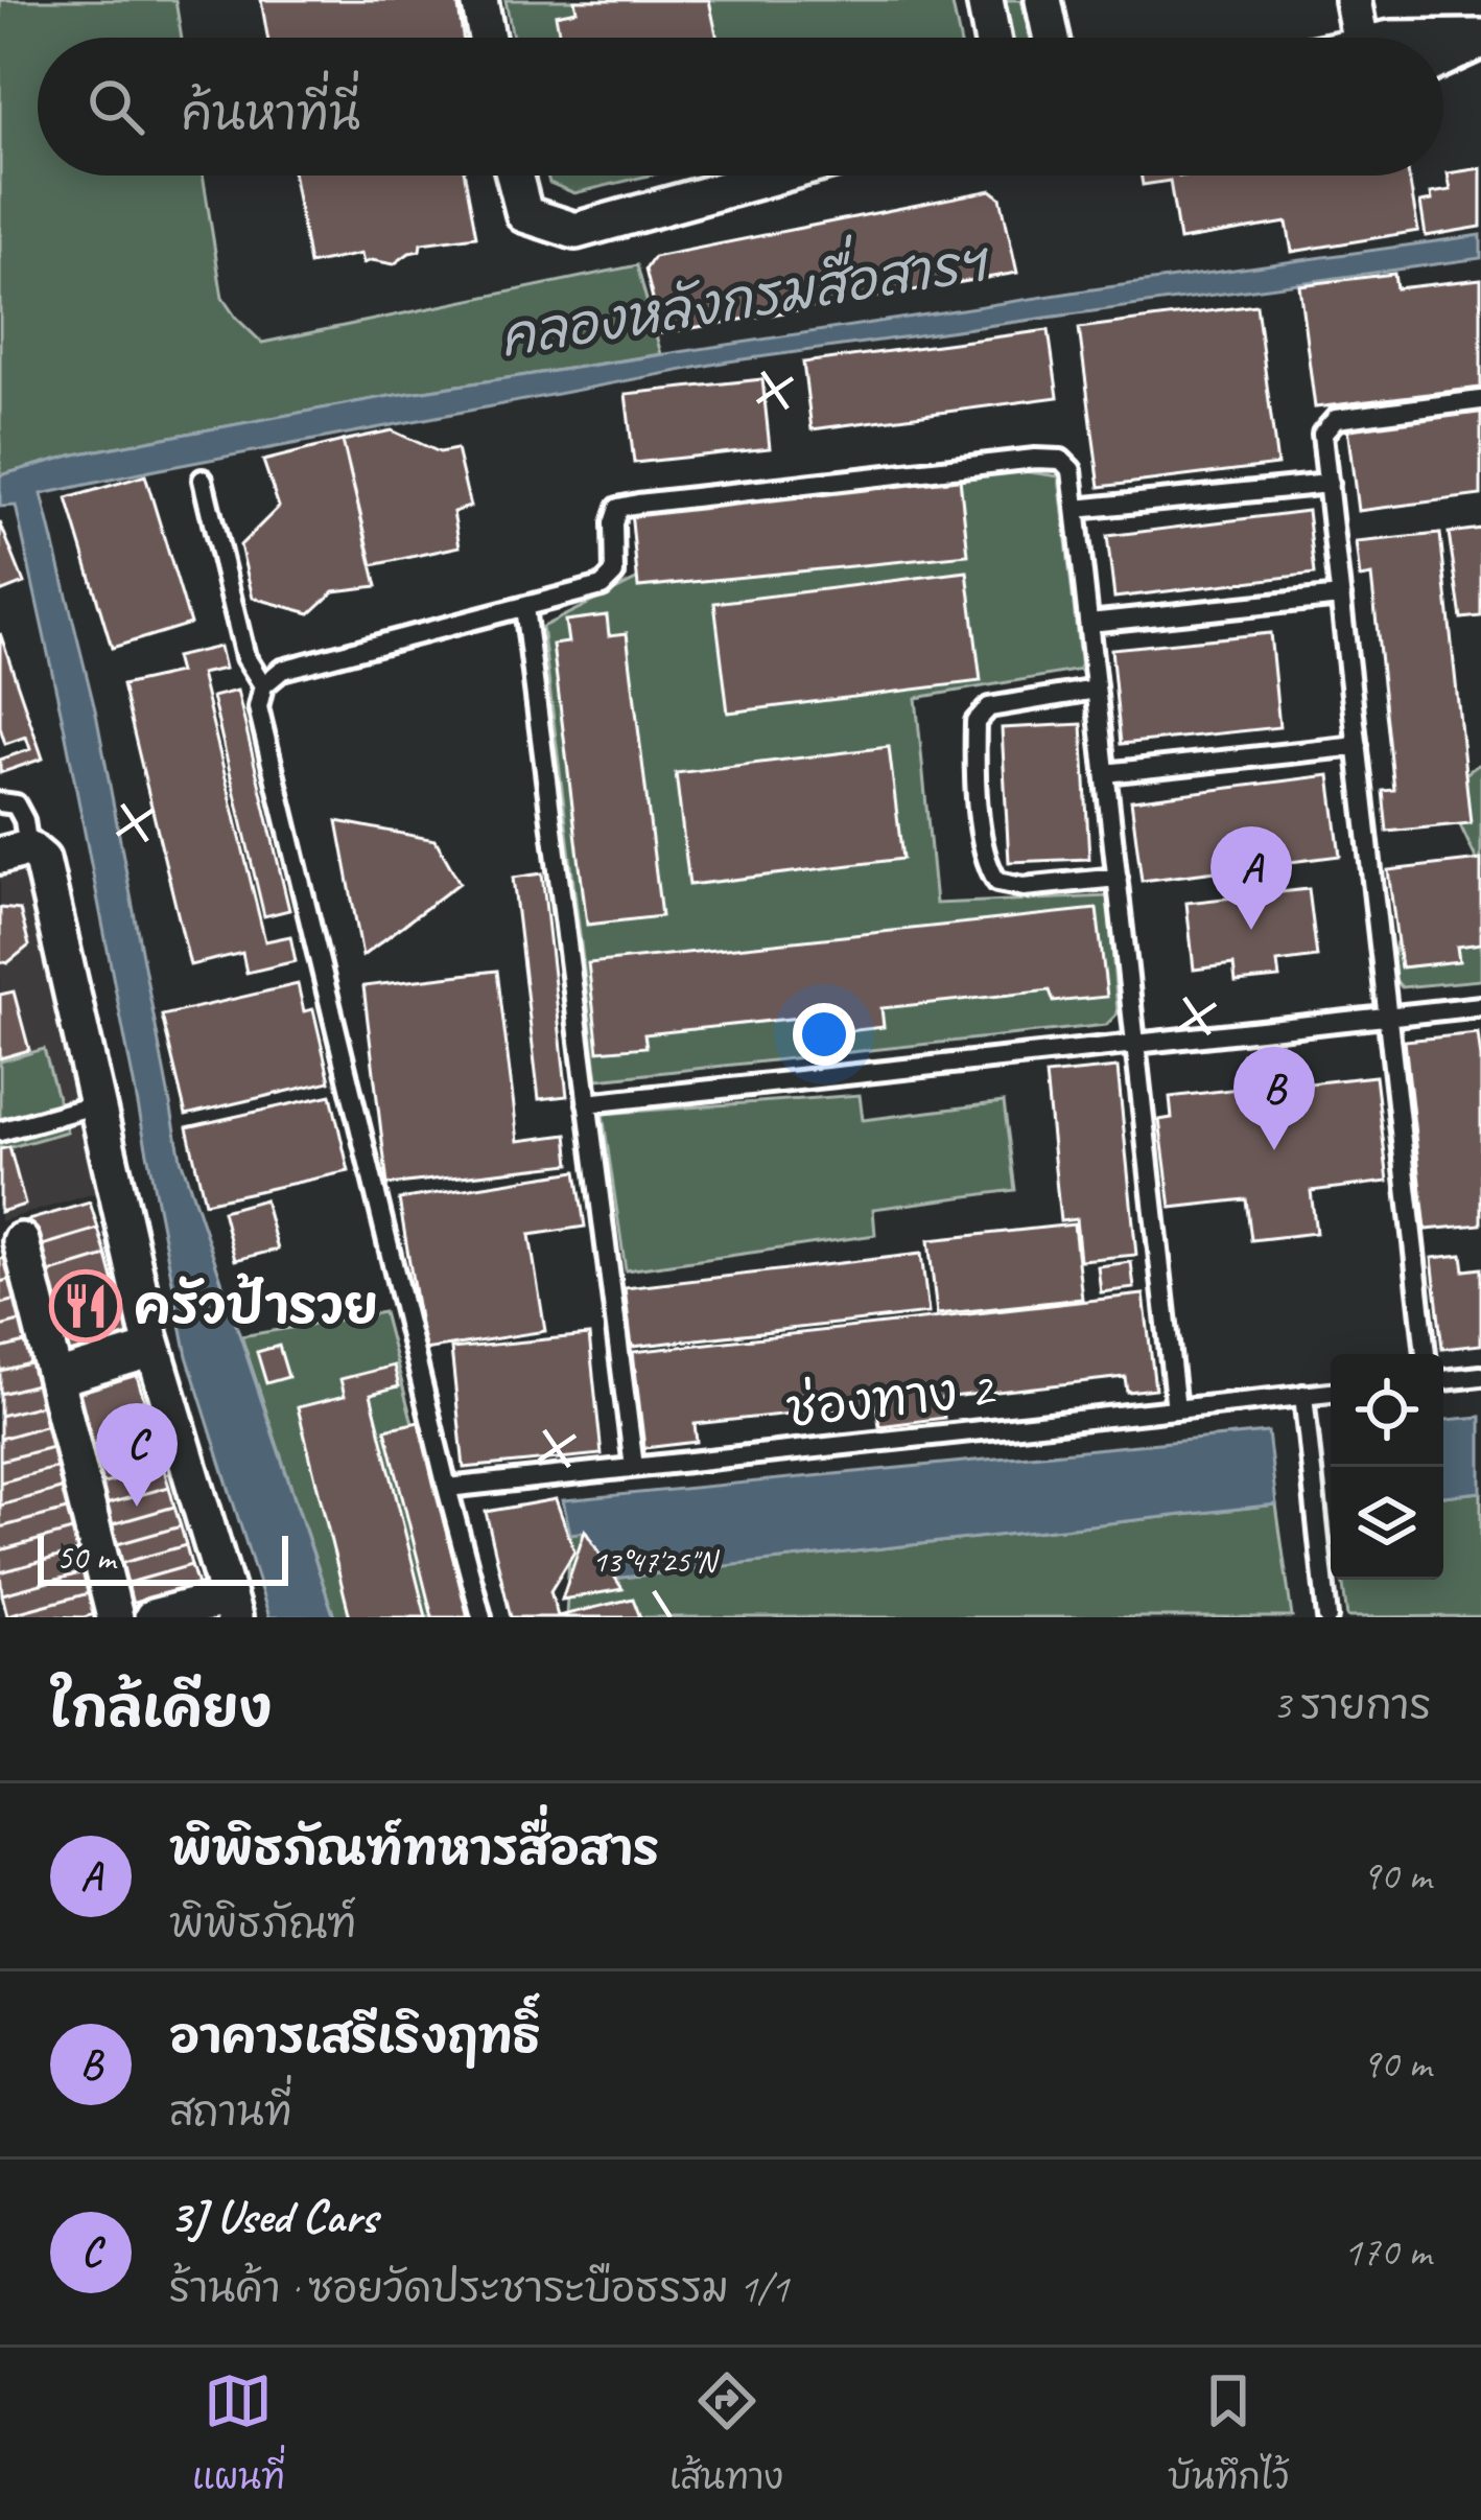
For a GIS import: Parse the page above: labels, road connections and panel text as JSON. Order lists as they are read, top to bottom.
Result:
{
  "streets": {
    "lane": ["ช่องทาง 2"]
  },
  "water": ["คลองหลังกรมสื่อสารฯ"],
  "places": {
    "restaurant": ["ครัวป้ารวย"]
  },
  "scale_bar": "50 m",
  "page": {
    "search": "ค้นหาที่นี่",
    "pins": ["A", "B", "C"],
    "scale": "50 m",
    "heading": ["ใกล้เคียง", "3 รายการ"],
    "list": [
      {
        "mark": "A",
        "name": "พิพิธภัณฑ์ทหารสื่อสาร",
        "note": "พิพิธภัณฑ์",
        "value": "90 m"
      },
      {
        "mark": "B",
        "name": "อาคารเสรีเริงฤทธิ์",
        "note": "สถานที่",
        "value": "90 m"
      },
      {
        "mark": "C",
        "name": "3J Used Cars",
        "note": "ร้านค้า · ซอยวัดประชาระบือธรรม 1/1",
        "value": "170 m"
      }
    ],
    "nav": ["แผนที่", "เส้นทาง", "บันทึกไว้"]
  },
  "coordinates": ["13°47'25\"N"]
}
